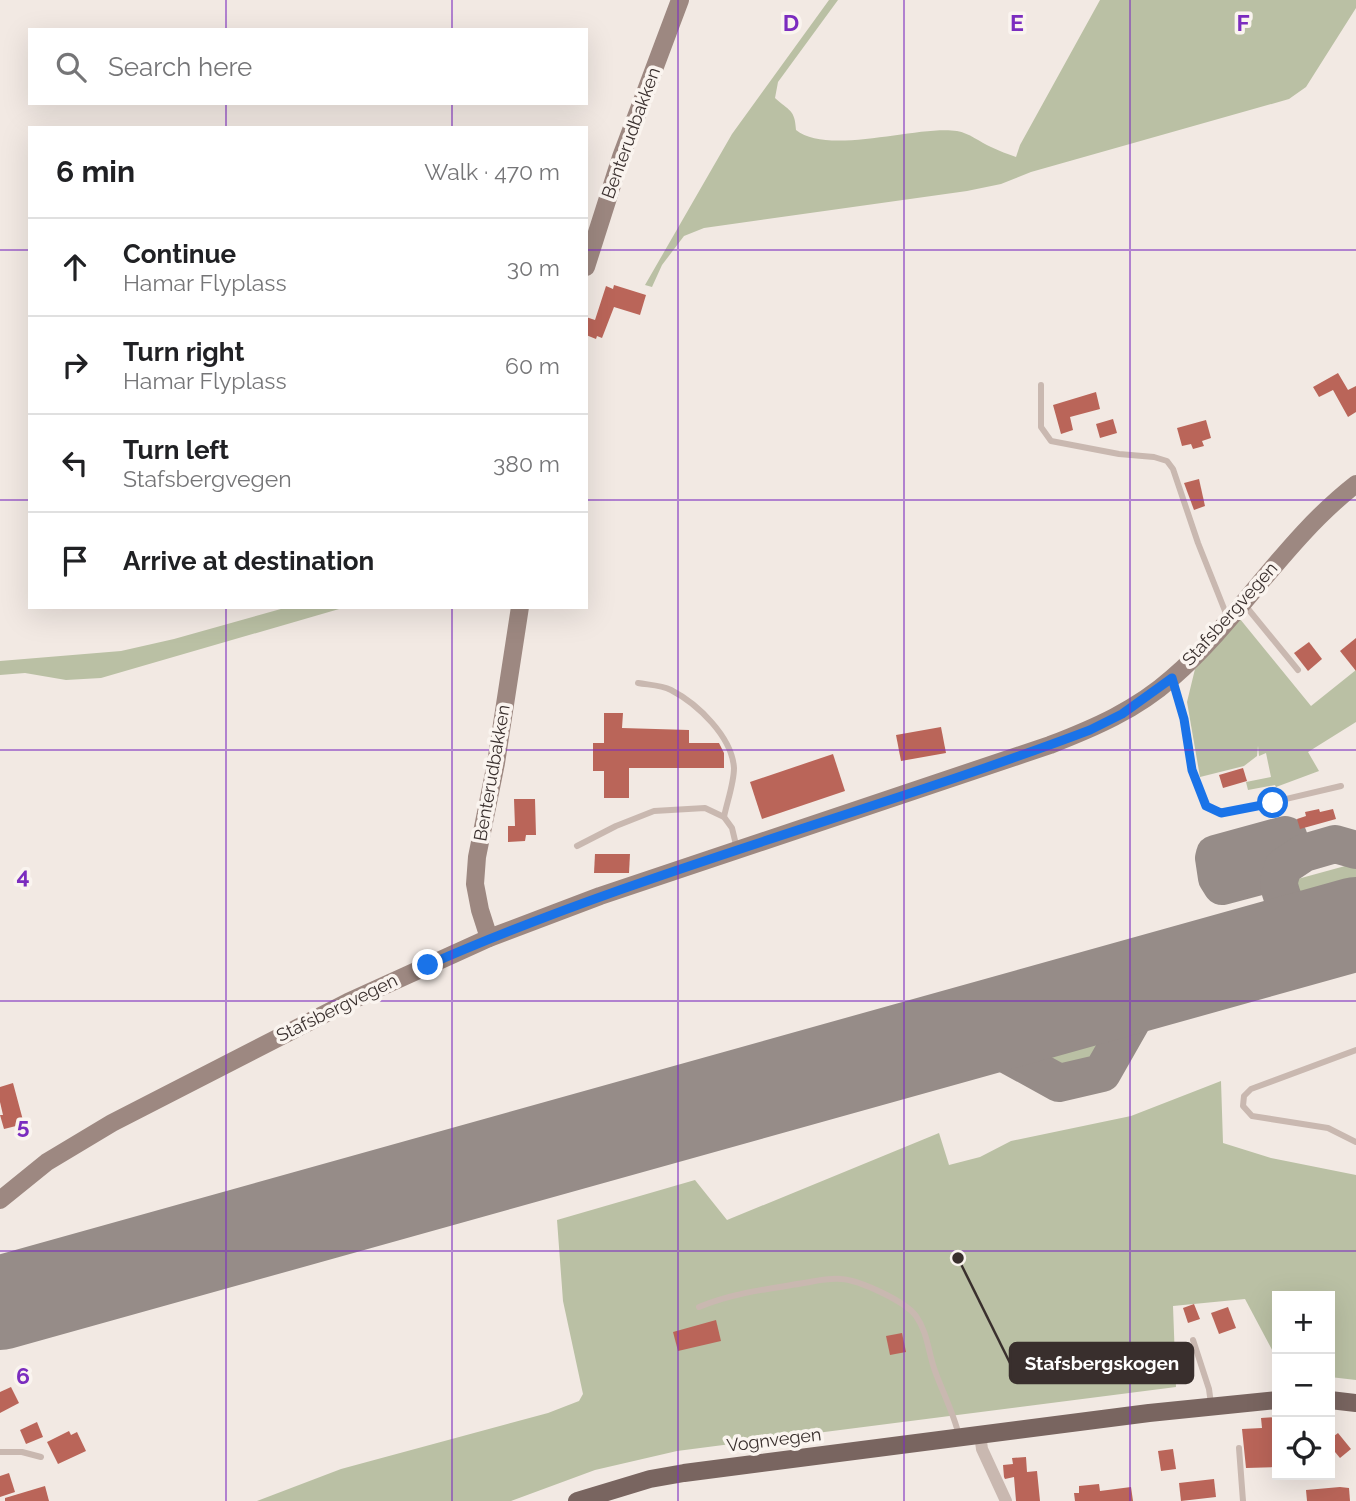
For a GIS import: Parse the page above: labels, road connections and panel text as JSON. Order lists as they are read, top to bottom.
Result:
{
  "streets": {
    "main road": ["Benterudbakken", "Stafsbergvegen", "Vognvegen"]
  },
  "crossings": [
    ["Benterudbakken", "Stafsbergvegen"]
  ],
  "places": ["Stafsbergskogen"],
  "page": {
    "search": "Search here",
    "heading": ["6 min", "Walk · 470 m"],
    "list": [
      ["Continue", "Hamar Flyplass", "30 m"],
      ["Turn right", "Hamar Flyplass", "60 m"],
      ["Turn left", "Stafsbergvegen", "380 m"],
      "Arrive at destination"
    ],
    "map_buttons": ["+", "−"]
  },
  "grid": {
    "columns": ["D", "E", "F"],
    "rows": ["4", "5", "6"]
  }
}
